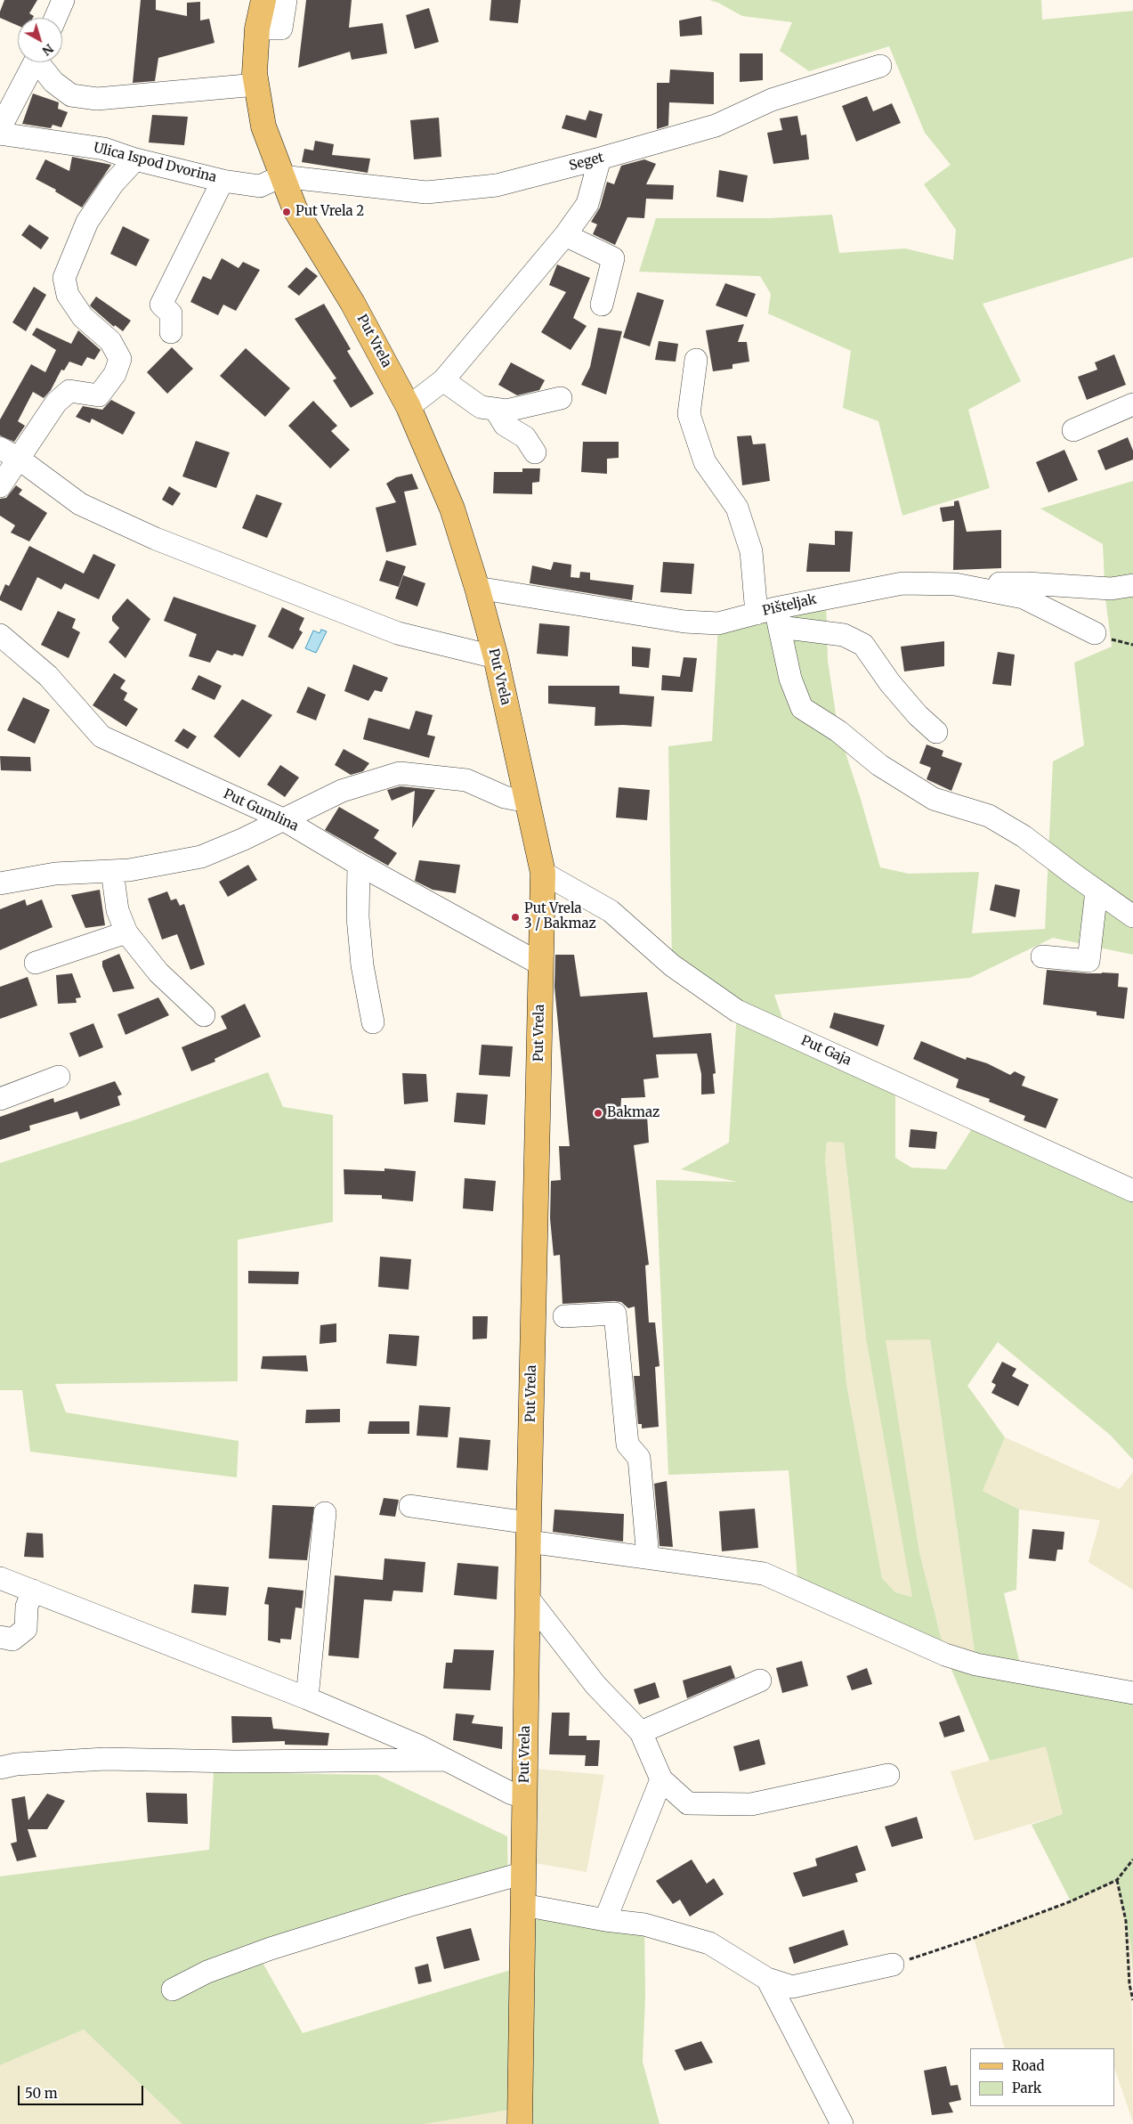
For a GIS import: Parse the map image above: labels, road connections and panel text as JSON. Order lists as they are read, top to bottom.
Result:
{
  "streets": {
    "main road": ["Put Vrela"],
    "street": [
      "Seget",
      "Ulica Ispod Dvorina",
      "Pišteljak",
      "Put Gumlina",
      "Put Gaja"
    ]
  },
  "crossings": [
    ["Seget", "Ulica Ispod Dvorina"],
    ["Seget", "Put Vrela"],
    ["Ulica Ispod Dvorina", "Put Vrela"],
    ["Put Vrela", "Pišteljak"],
    ["Put Vrela", "Put Gumlina"],
    ["Put Vrela", "Put Gaja"]
  ],
  "places": ["Put Vrela 2", "Put Vrela 3 / Bakmaz", "Bakmaz"],
  "legend": ["Road", "Park"],
  "scale_bar": "50 m",
  "north": "bottom right"
}
